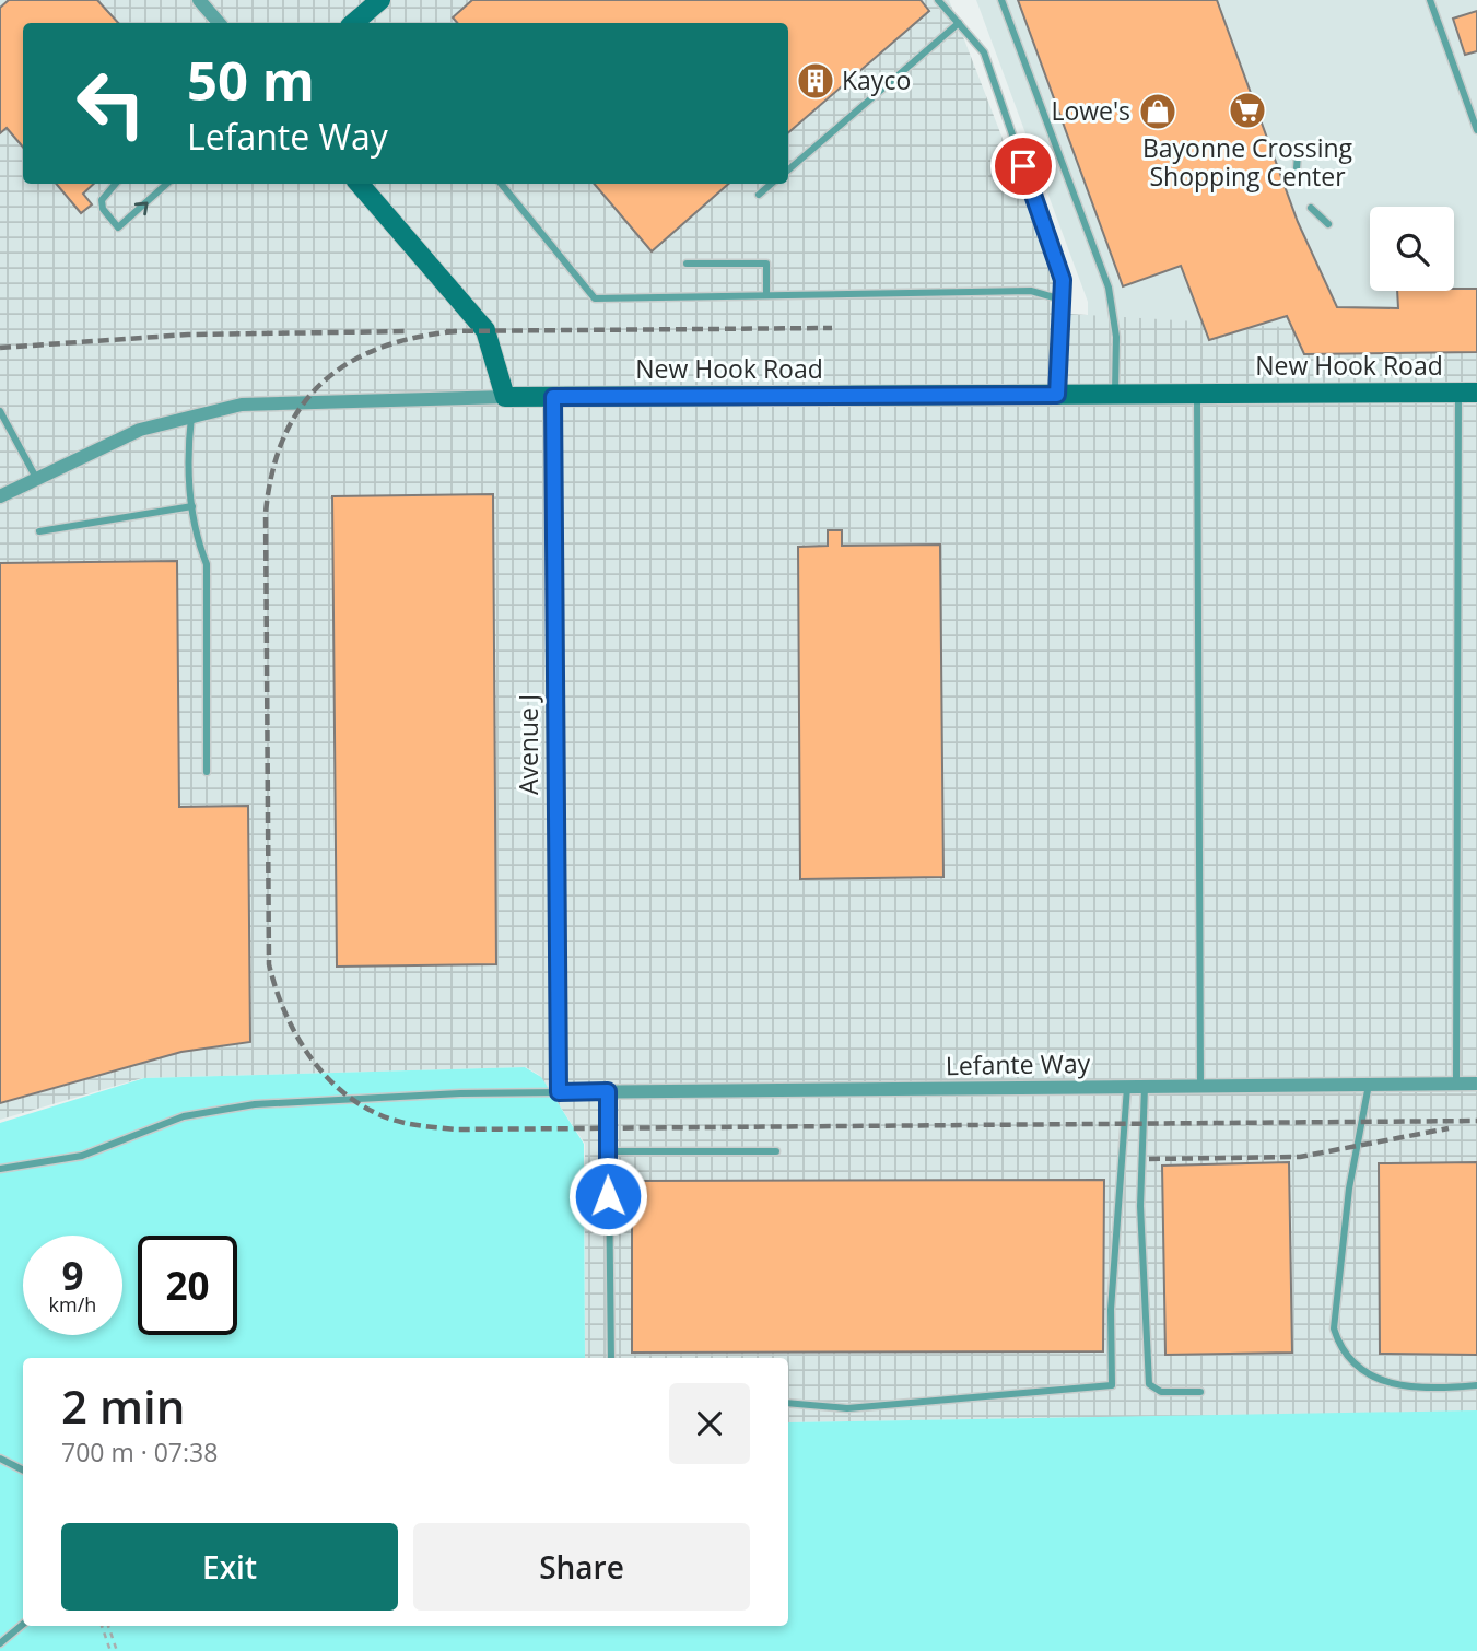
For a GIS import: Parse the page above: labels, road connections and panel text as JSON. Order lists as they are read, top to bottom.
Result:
{
  "streets": {
    "street": ["New Hook Road", "Avenue J", "Lefante Way"]
  },
  "crossings": [
    ["New Hook Road", "Avenue J"],
    ["Avenue J", "Lefante Way"]
  ],
  "places": {
    "building": ["Kayco"],
    "supermarket": ["Bayonne Crossing Shopping Center"],
    "shop": ["Lowe's"]
  },
  "page": {
    "turn": ["50 m", "Lefante Way"],
    "speed": "9 km/h",
    "limit": "20",
    "heading": ["2 min", "700 m · 07:38"],
    "buttons": ["Exit", "Share"]
  }
}
